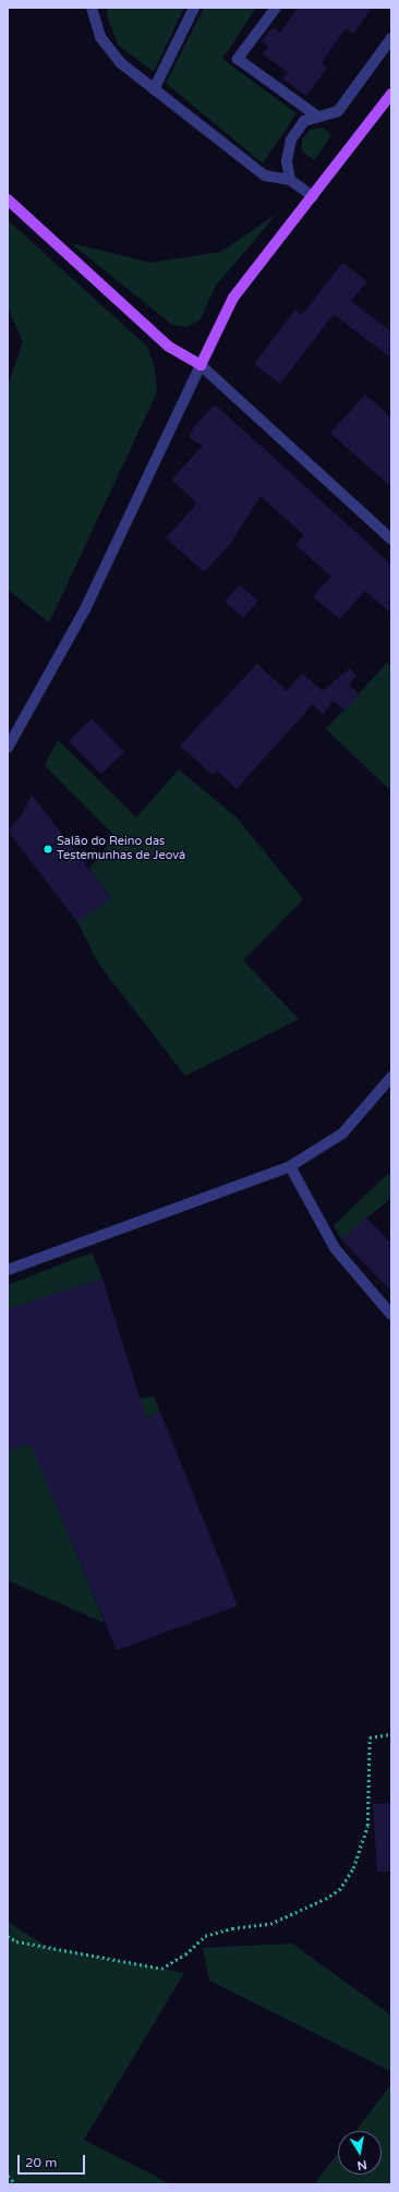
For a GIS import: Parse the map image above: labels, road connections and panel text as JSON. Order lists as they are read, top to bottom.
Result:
{
  "places": ["Salão do Reino das Testemunhas de Jeová"],
  "scale_bar": "20 m",
  "north": "bottom"
}
